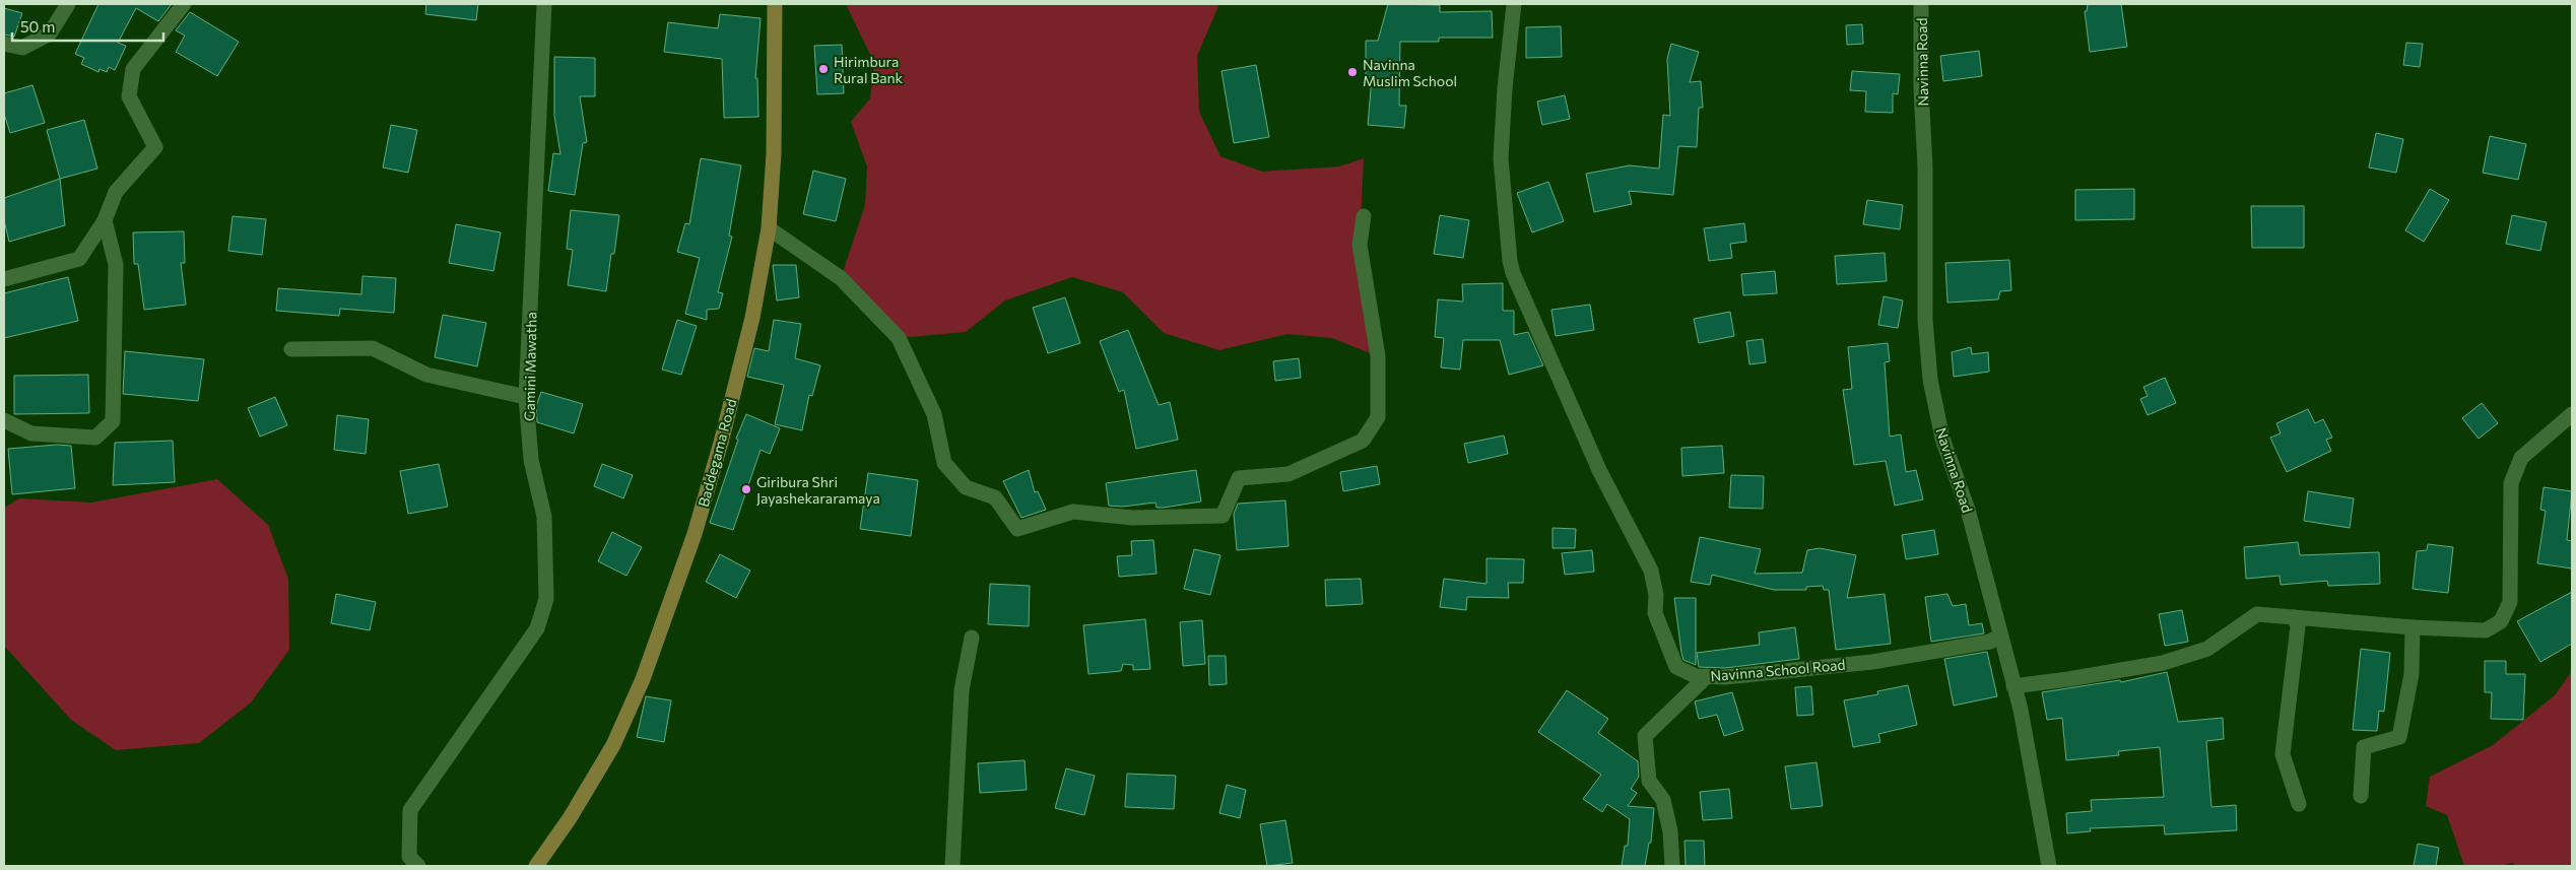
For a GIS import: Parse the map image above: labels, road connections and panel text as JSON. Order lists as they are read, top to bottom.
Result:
{
  "streets": {
    "main road": ["Baddegama Road"],
    "street": ["Navinna Road", "Gamini Mawatha", "Navinna School Road"]
  },
  "crossings": [
    ["Navinna Road", "Navinna School Road"]
  ],
  "places": ["Hirimbura Rural Bank", "Navinna Muslim School", "Giribura Shri Jayashekararamaya"],
  "scale_bar": "50 m"
}
